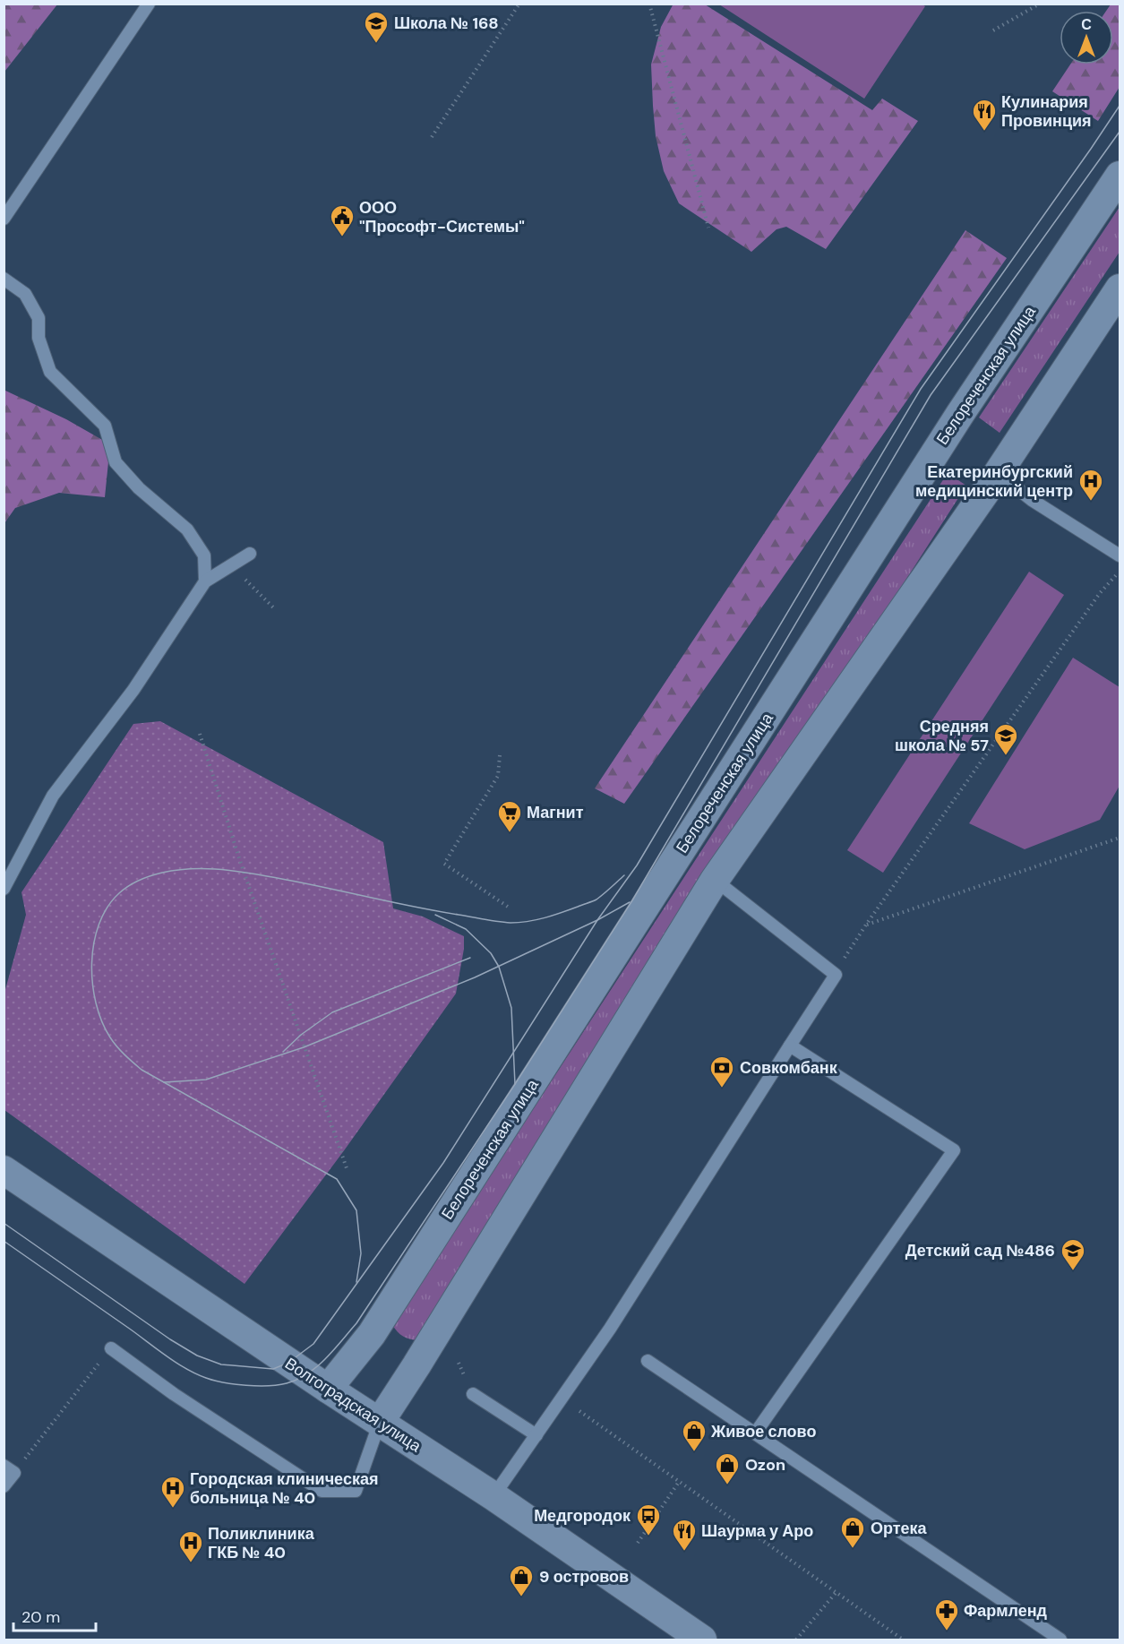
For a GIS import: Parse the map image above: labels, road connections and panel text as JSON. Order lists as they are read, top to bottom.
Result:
{
  "streets": {
    "street": ["Белореченская улица", "Волгоградская улица"]
  },
  "crossings": [
    ["Белореченская улица", "Волгоградская улица"]
  ],
  "places": {
    "school or university": ["Школа № 168", "Средняя школа № 57", "Детский сад №486"],
    "restaurant": ["Кулинария Провинция", "Шаурма у Аро"],
    "public building": ["ООО \"Прософт-Системы\""],
    "hospital": ["Екатеринбургский медицинский центр", "Городская клиническая больница № 40", "Поликлиника ГКБ № 40"],
    "supermarket": ["Магнит"],
    "bank": ["Совкомбанк"],
    "shop": [
      "Живое слово",
      "Ozon",
      "Ортека",
      "9 островов"
    ],
    "bus stop": ["Медгородок"],
    "pharmacy": ["Фармленд"]
  },
  "scale_bar": "20 m",
  "north": "top"
}
